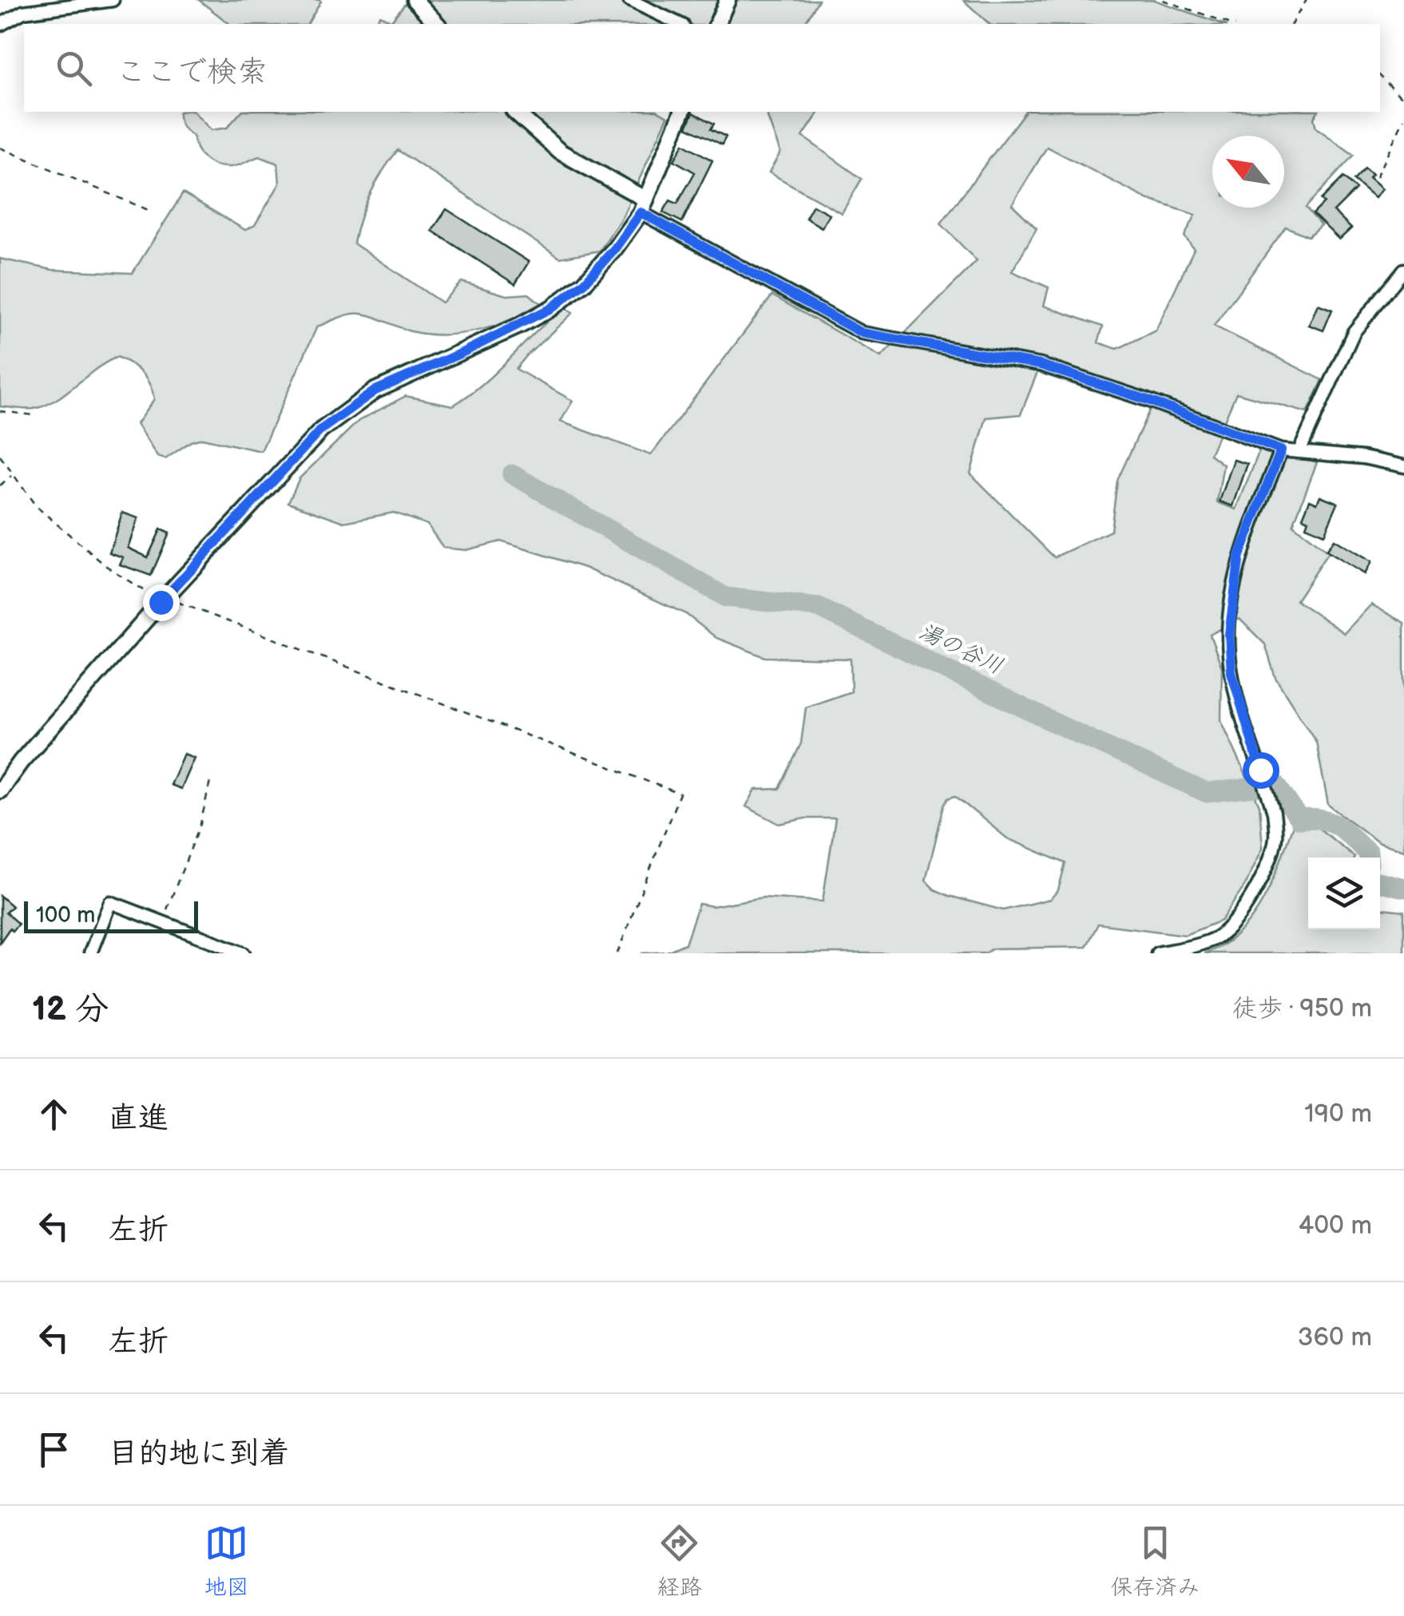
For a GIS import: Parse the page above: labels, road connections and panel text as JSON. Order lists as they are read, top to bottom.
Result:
{
  "water": ["湯の谷川"],
  "scale_bar": "100 m",
  "north": "top left",
  "page": {
    "search": "ここで検索",
    "scale": "100 m",
    "heading": ["12 分", "徒歩 · 950 m"],
    "list": [
      ["直進", "190 m"],
      ["左折", "400 m"],
      ["左折", "360 m"],
      "目的地に到着"
    ],
    "nav": ["地図", "経路", "保存済み"]
  }
}
